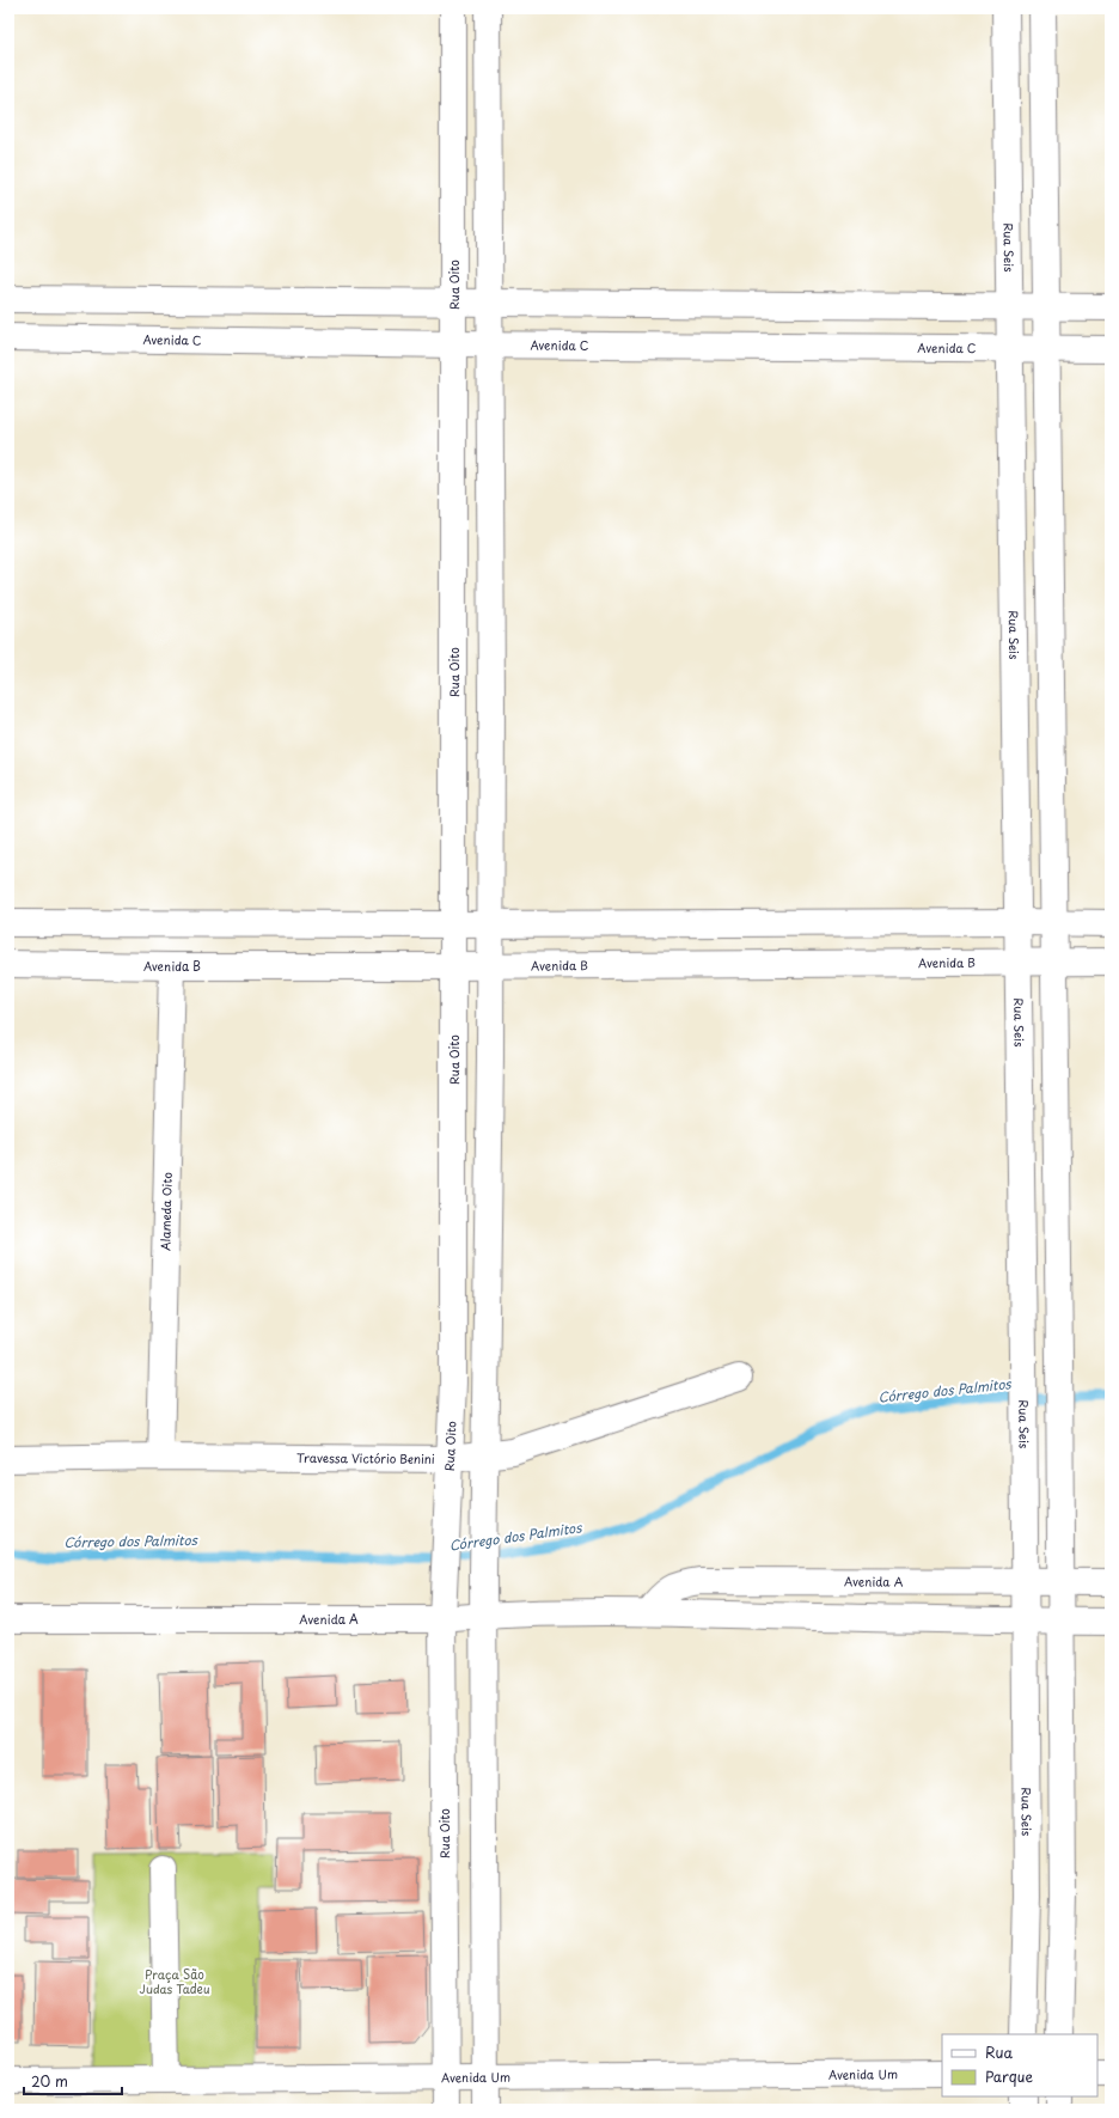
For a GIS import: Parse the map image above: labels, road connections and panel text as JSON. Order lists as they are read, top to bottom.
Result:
{
  "streets": {
    "street": [
      "Rua Seis",
      "Rua Oito",
      "Avenida C",
      "Avenida B",
      "Alameda Oito",
      "Travessa Victório Benini",
      "Avenida A",
      "Avenida Um"
    ]
  },
  "crossings": [
    ["Rua Seis", "Avenida C"],
    ["Rua Seis", "Avenida B"],
    ["Rua Seis", "Avenida A"],
    ["Rua Oito", "Avenida C"],
    ["Rua Oito", "Avenida B"],
    ["Rua Oito", "Travessa Victório Benini"],
    ["Rua Oito", "Avenida A"],
    ["Rua Oito", "Avenida Um"],
    ["Avenida B", "Alameda Oito"],
    ["Alameda Oito", "Travessa Victório Benini"]
  ],
  "water": ["Córrego dos Palmitos"],
  "parks": ["Praça São Judas Tadeu"],
  "legend": ["Rua", "Parque"],
  "scale_bar": "20 m"
}
